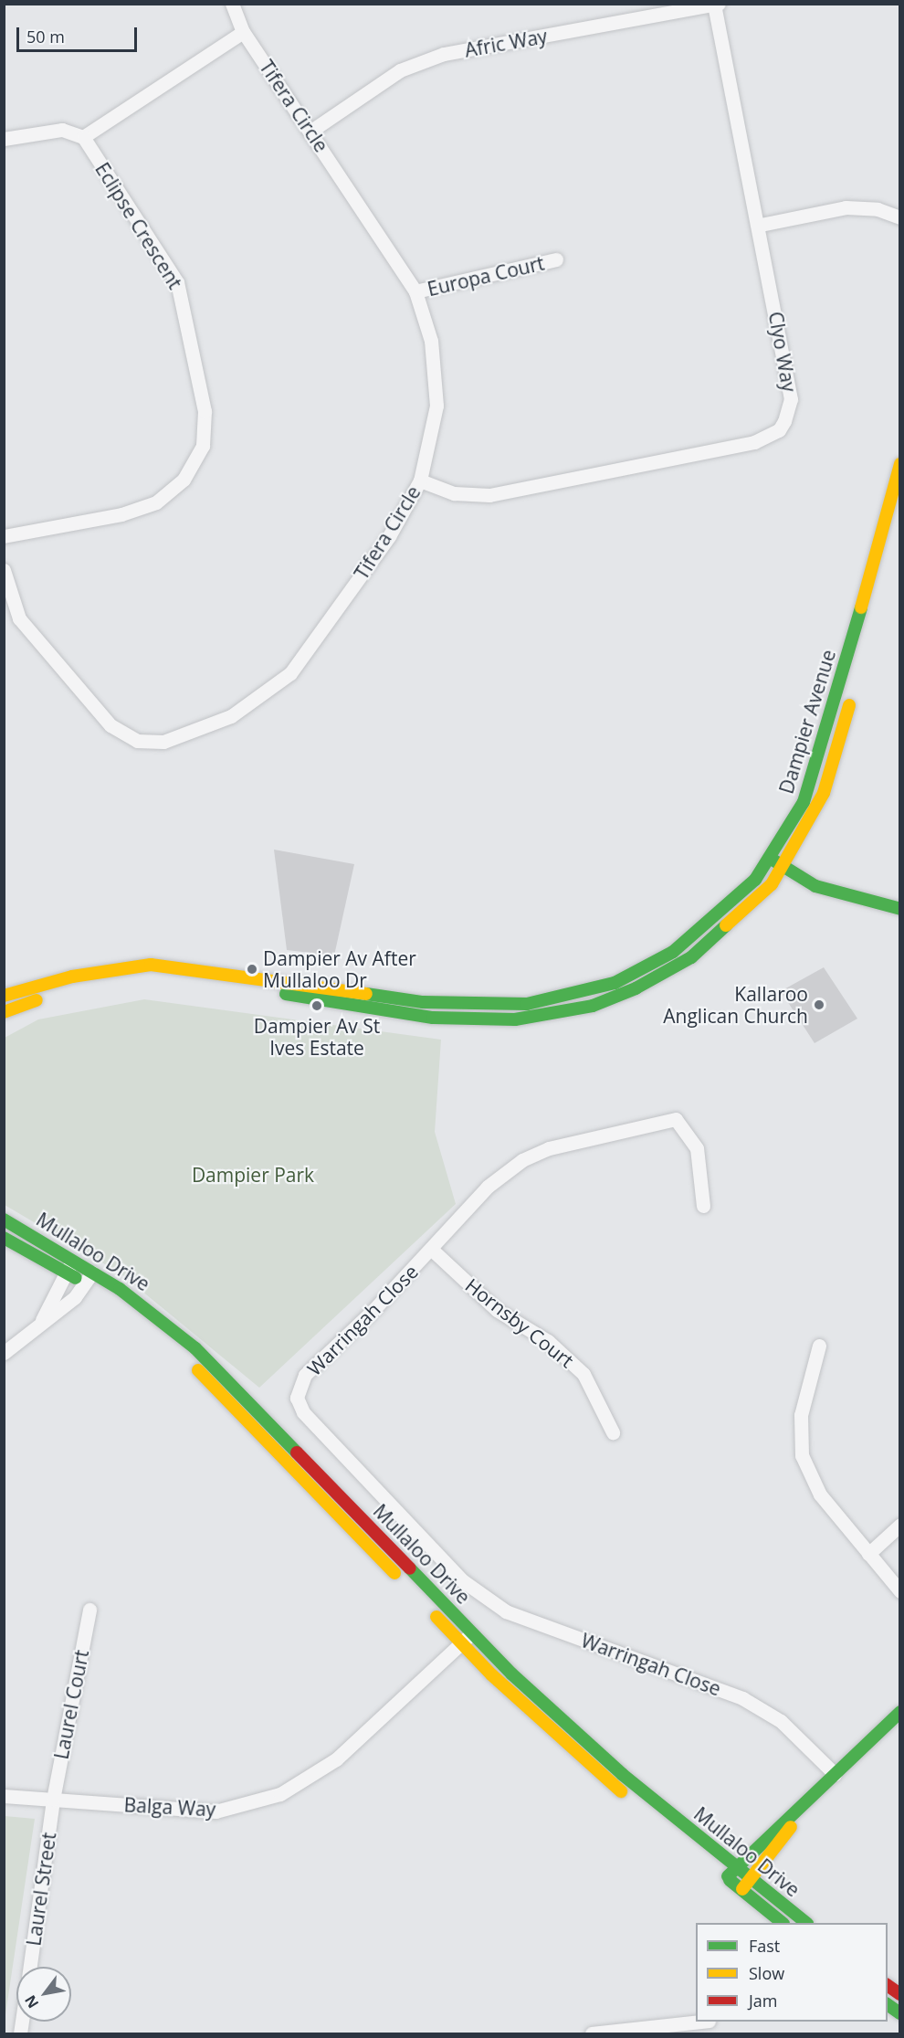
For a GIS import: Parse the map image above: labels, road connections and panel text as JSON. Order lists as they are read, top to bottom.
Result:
{
  "streets": {
    "main road": ["Dampier Avenue", "Mullaloo Drive"],
    "street": [
      "Afric Way",
      "Tifera Circle",
      "Eclipse Crescent",
      "Europa Court",
      "Clyo Way",
      "Warringah Close",
      "Hornsby Court",
      "Laurel Court",
      "Balga Way",
      "Laurel Street"
    ]
  },
  "crossings": [
    ["Afric Way", "Tifera Circle"],
    ["Afric Way", "Clyo Way"],
    ["Tifera Circle", "Europa Court"],
    ["Tifera Circle", "Clyo Way"],
    ["Mullaloo Drive", "Balga Way"],
    ["Warringah Close", "Hornsby Court"],
    ["Laurel Court", "Balga Way"],
    ["Laurel Court", "Laurel Street"],
    ["Balga Way", "Laurel Street"]
  ],
  "parks": ["Dampier Park"],
  "places": ["Dampier Av After Mullaloo Dr", "Kallaroo Anglican Church", "Dampier Av St Ives Estate"],
  "legend": ["Fast", "Slow", "Jam"],
  "scale_bar": "50 m",
  "north": "bottom left"
}
